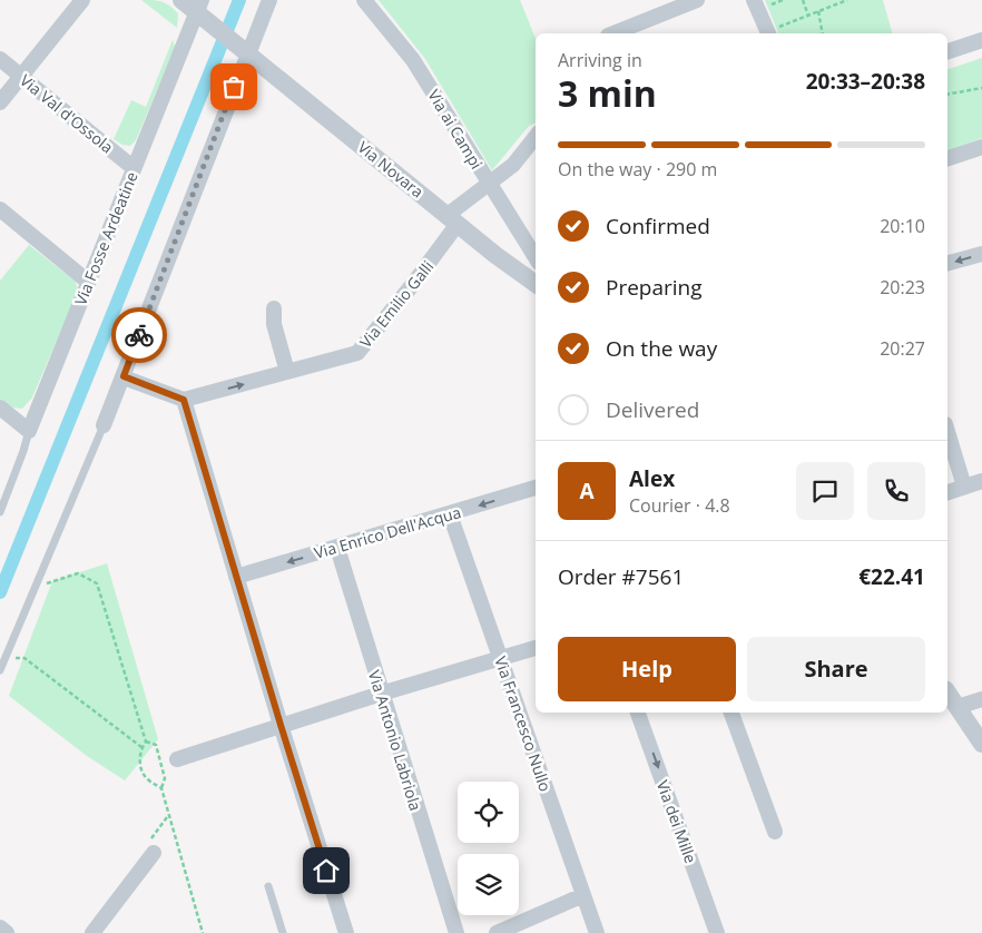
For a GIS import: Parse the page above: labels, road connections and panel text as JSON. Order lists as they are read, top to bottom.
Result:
{
  "streets": {
    "street": [
      "Via Val d'Ossola",
      "Via ai Campi",
      "Via Novara",
      "Via Fosse Ardeatine",
      "Via Emilio Galli",
      "Via Enrico Dell'Acqua",
      "Via Francesco Nullo",
      "Via Antonio Labriola",
      "Via dei Mille"
    ]
  },
  "crossings": [
    ["Via Val d'Ossola", "Via Fosse Ardeatine"],
    ["Via ai Campi", "Via Emilio Galli"],
    ["Via Novara", "Via Fosse Ardeatine"],
    ["Via Novara", "Via Emilio Galli"],
    ["Via Enrico Dell'Acqua", "Via Francesco Nullo"],
    ["Via Enrico Dell'Acqua", "Via Antonio Labriola"]
  ],
  "one_way": ["Via Enrico Dell'Acqua"],
  "page": {
    "heading": ["3 min", "Arriving in", "20:33–20:38"],
    "panel": [
      "Alex",
      "Courier · 4.8",
      "Order #7561",
      "€22.41"
    ],
    "bar": "On the way · 290 m",
    "list": [
      ["Confirmed", "20:10"],
      ["Preparing", "20:23"],
      ["On the way", "20:27"],
      "Delivered"
    ],
    "round": "A",
    "buttons": ["Help", "Share"]
  }
}
